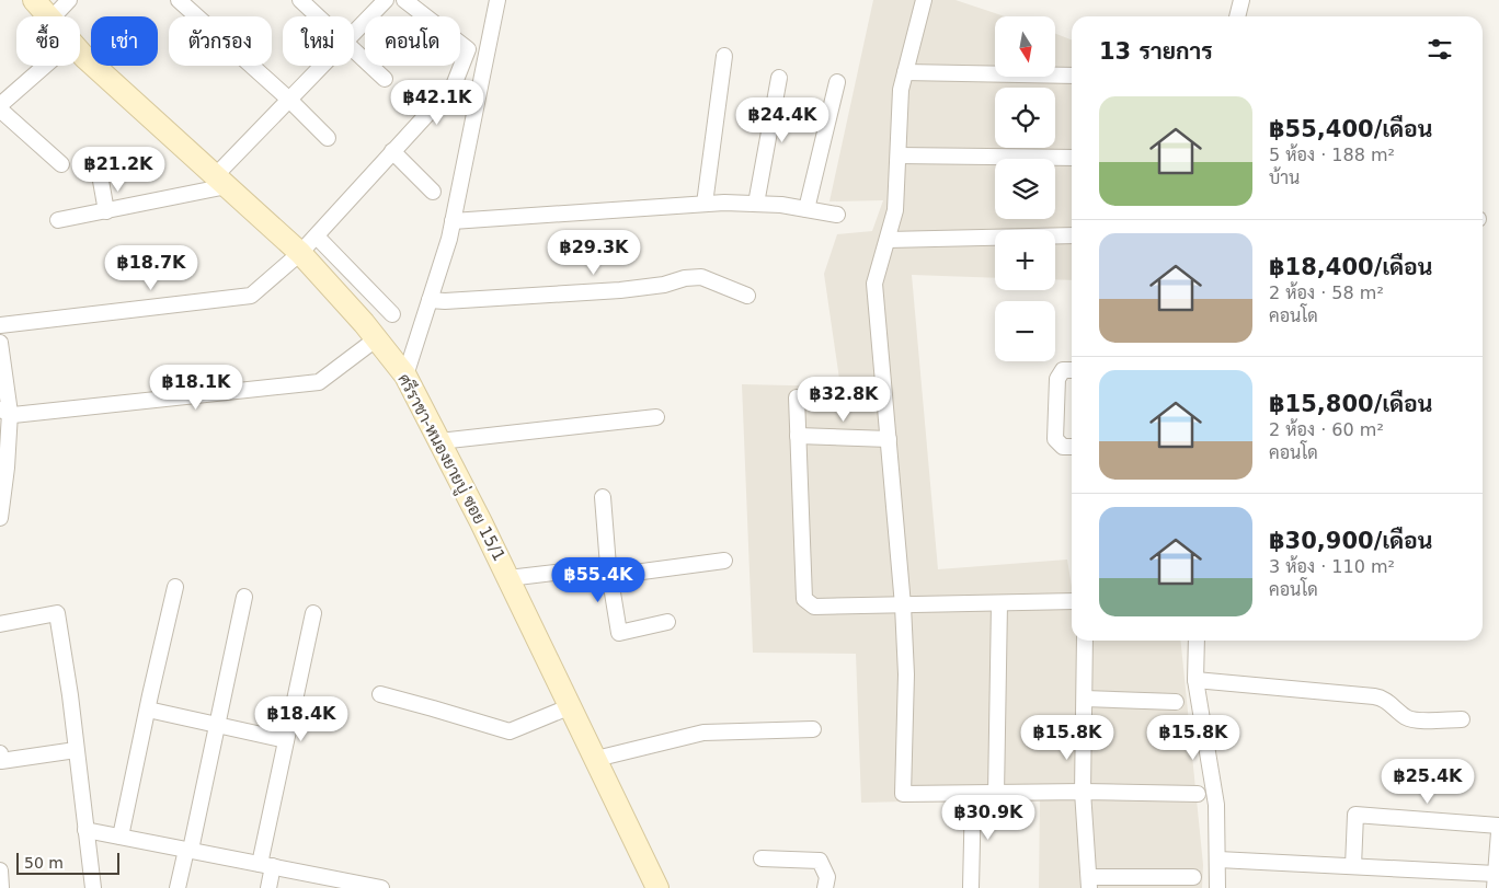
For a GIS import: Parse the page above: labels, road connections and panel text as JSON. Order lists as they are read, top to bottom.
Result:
{
  "streets": {
    "street": ["ศรีราชา-หนองยายบู่ ซอย 15/1"]
  },
  "scale_bar": "50 m",
  "north": "bottom",
  "page": {
    "map_buttons": ["+", "−"],
    "chip": [
      "ซื้อ",
      "เช่า",
      "ตัวกรอง",
      "ใหม่",
      "คอนโด"
    ],
    "heading": "13 รายการ",
    "price": [
      "฿42.1K",
      "฿24.4K",
      "฿21.2K",
      "฿29.3K",
      "฿18.7K",
      "฿18.1K",
      "฿32.8K",
      "฿55.4K",
      "฿18.4K",
      "฿15.8K",
      "฿15.8K",
      "฿25.4K",
      "฿30.9K"
    ],
    "list": [
      {
        "name": "฿55,400/เดือน",
        "note": "5 ห้อง · 188 m² · บ้าน"
      },
      {
        "name": "฿18,400/เดือน",
        "note": "2 ห้อง · 58 m² · คอนโด"
      },
      {
        "name": "฿15,800/เดือน",
        "note": "2 ห้อง · 60 m² · คอนโด"
      },
      {
        "name": "฿30,900/เดือน",
        "note": "3 ห้อง · 110 m² · คอนโด"
      }
    ],
    "scale": "50 m"
  }
}
